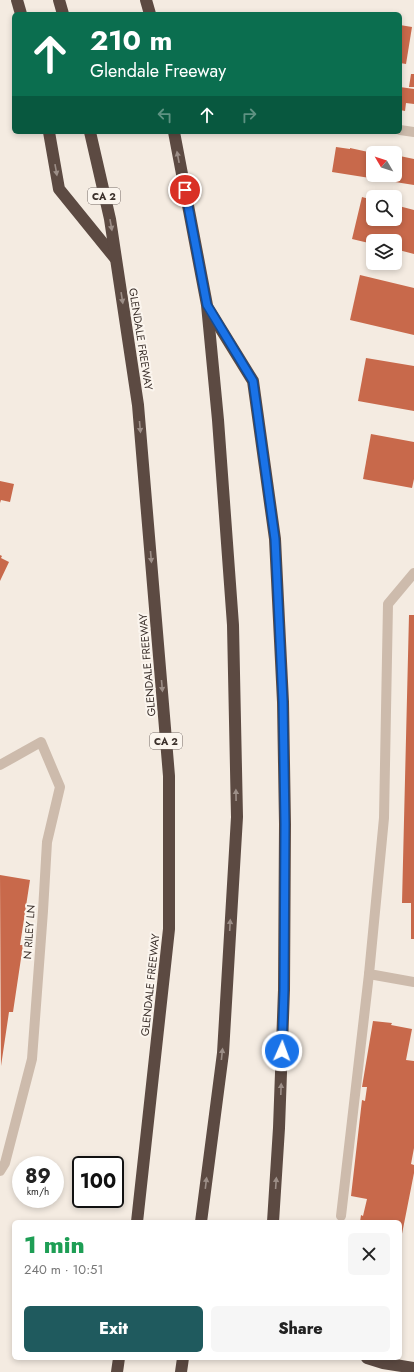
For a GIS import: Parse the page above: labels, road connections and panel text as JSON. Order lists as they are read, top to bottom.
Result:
{
  "streets": {
    "highway": ["CA 2", "GLENDALE FREEWAY"],
    "lane": ["N RILEY LN"]
  },
  "north": "top left",
  "page": {
    "turn": ["210 m", "Glendale Freeway"],
    "speed": "89 km/h",
    "limit": "100",
    "heading": ["1 min", "240 m · 10:51"],
    "buttons": ["Exit", "Share"]
  }
}
